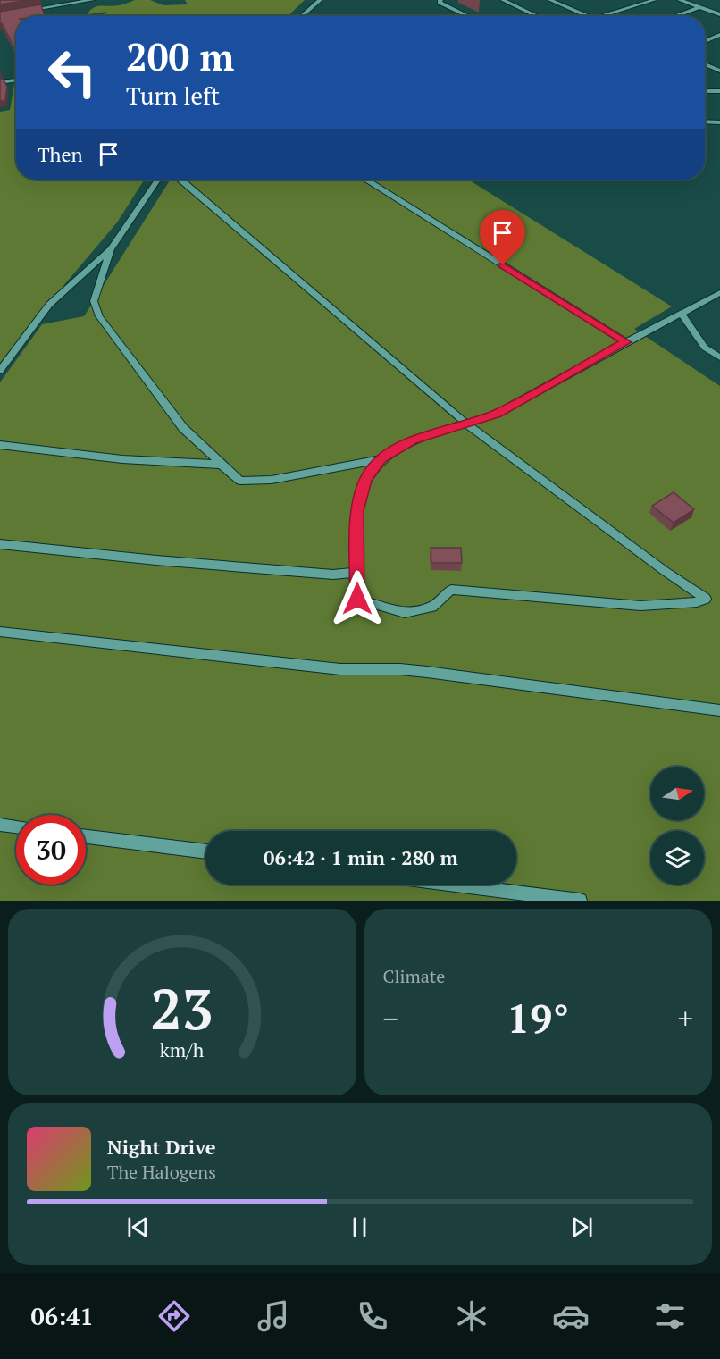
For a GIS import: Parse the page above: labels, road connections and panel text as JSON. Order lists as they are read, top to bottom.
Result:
{
  "north": "right",
  "page": {
    "turn": ["200 m", "Turn left"],
    "then": "Then",
    "limit": "30",
    "trip": "06:42 · 1 min · 280 m",
    "tile": "Climate",
    "heat": ["−", "19°", "+"],
    "song": ["Night Drive", "The Halogens"],
    "tabs": "06:41",
    "gauge": ["23", "km/h"]
  }
}
